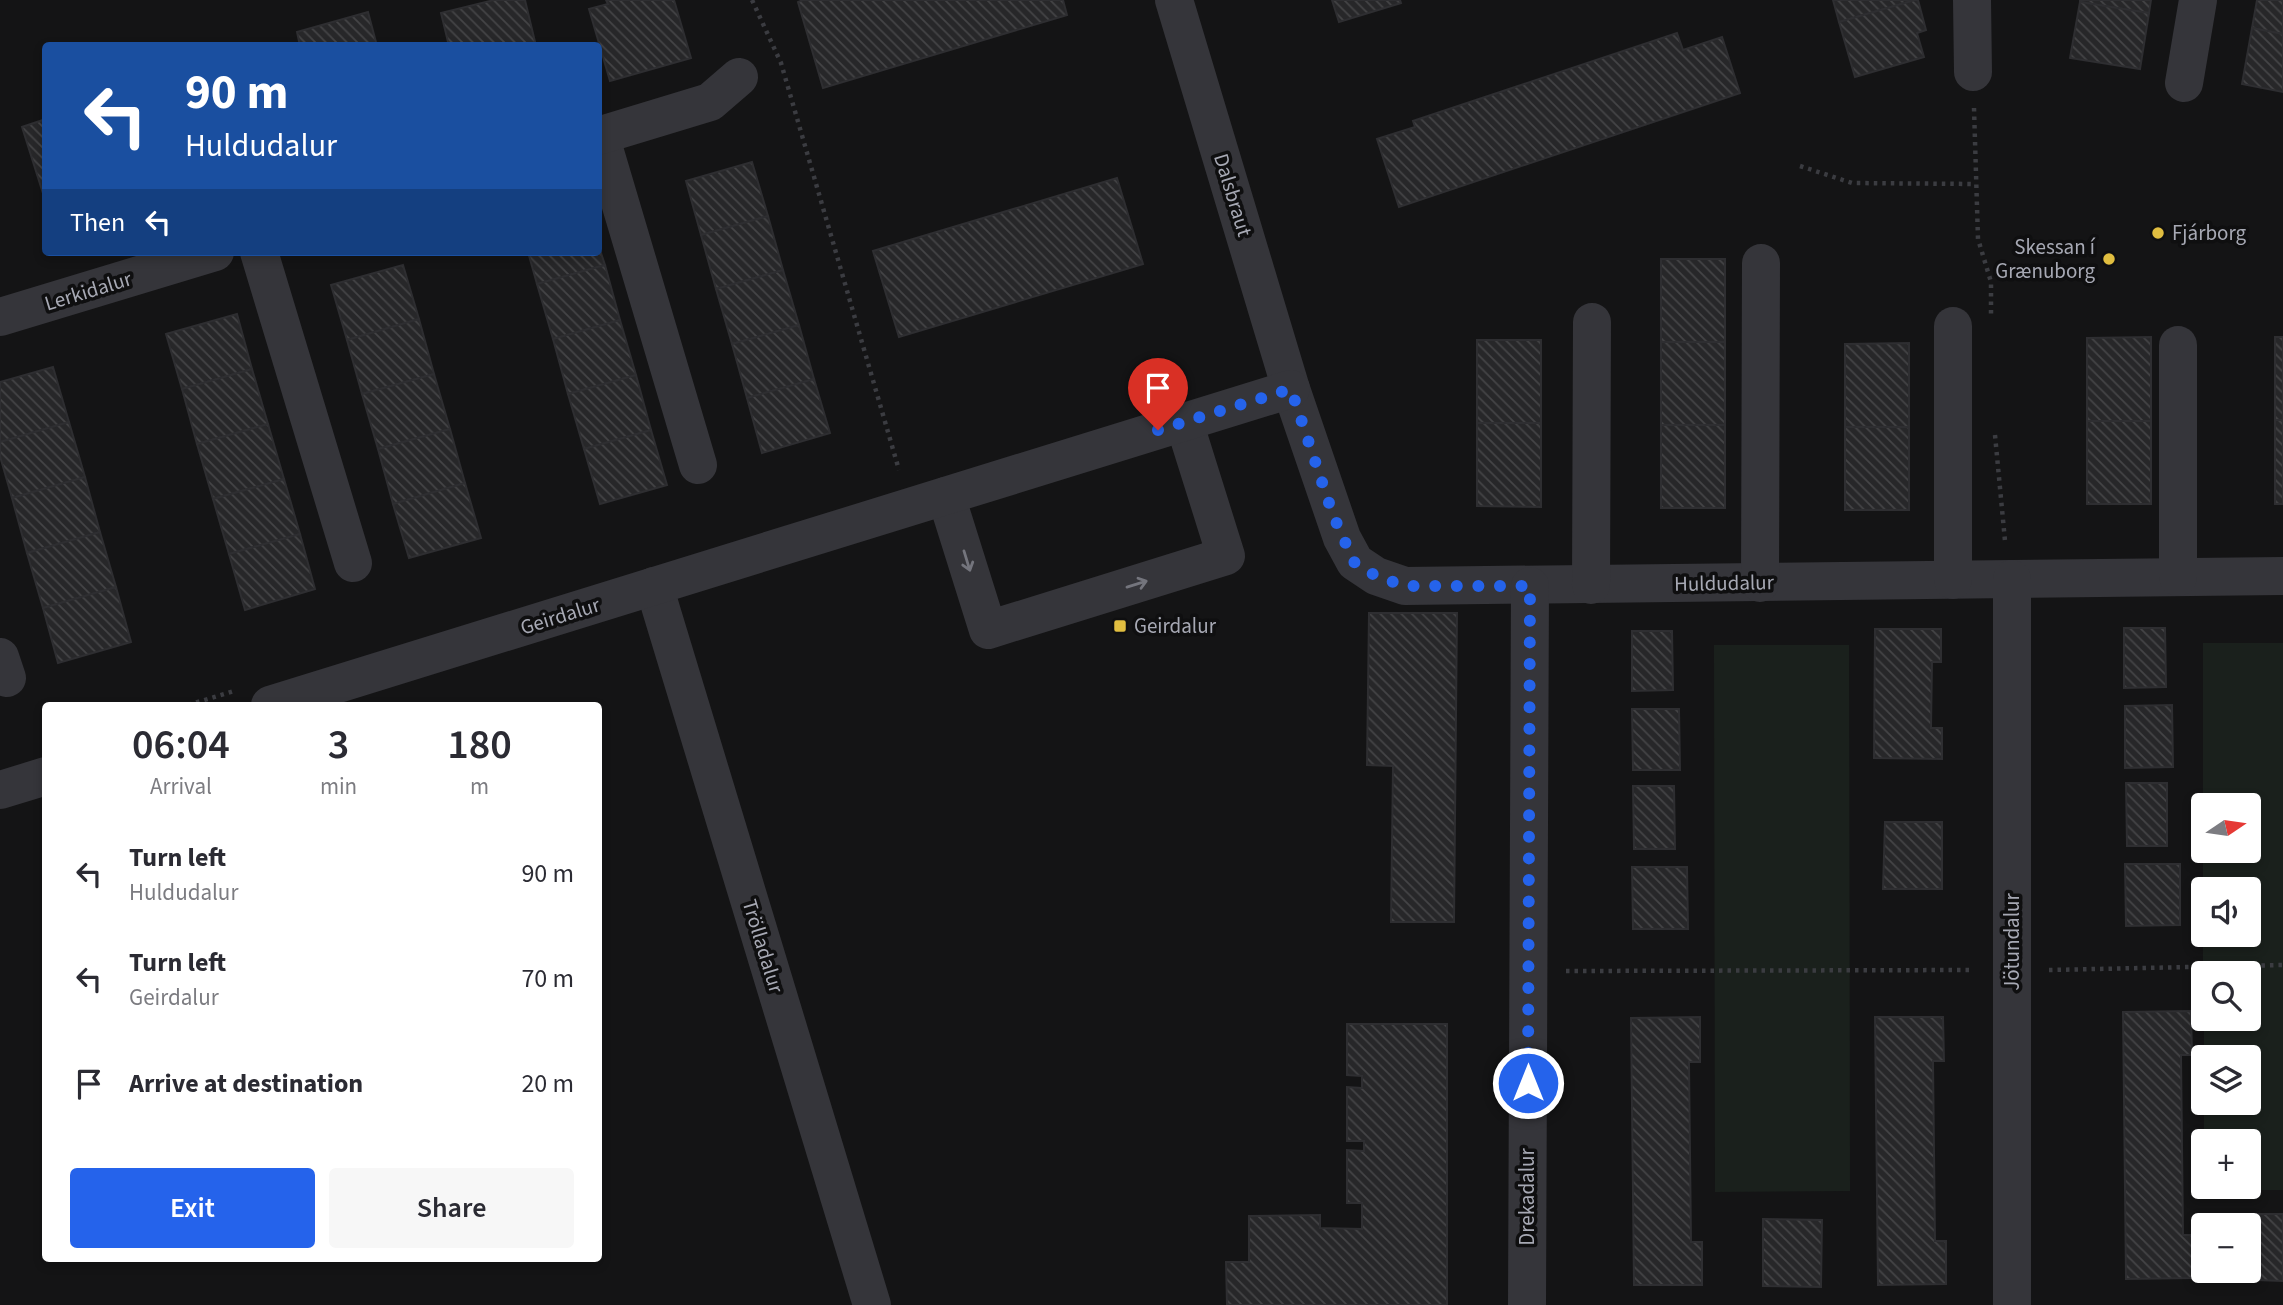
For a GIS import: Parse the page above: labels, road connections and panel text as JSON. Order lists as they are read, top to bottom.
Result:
{
  "streets": {
    "street": [
      "Dalsbraut",
      "Lerkidalur",
      "Huldudalur",
      "Geirdalur",
      "Jötundalur",
      "Trölladalur",
      "Drekadalur"
    ]
  },
  "crossings": [
    ["Dalsbraut", "Huldudalur"],
    ["Dalsbraut", "Geirdalur"],
    ["Huldudalur", "Geirdalur"],
    ["Huldudalur", "Jötundalur"],
    ["Huldudalur", "Drekadalur"],
    ["Geirdalur", "Trölladalur"]
  ],
  "places": {
    "other": ["Fjárborg", "Skessan í Grænuborg"],
    "transit": ["Geirdalur"]
  },
  "north": "right",
  "page": {
    "turn": ["90 m", "Huldudalur"],
    "then": "Then",
    "eta": [
      "06:04",
      "Arrival",
      "3",
      "min",
      "180",
      "m"
    ],
    "map_buttons": ["+", "−"],
    "list": [
      {
        "name": "Turn left",
        "note": "Huldudalur",
        "value": "90 m"
      },
      {
        "name": "Turn left",
        "note": "Geirdalur",
        "value": "70 m"
      },
      {
        "name": "Arrive at destination",
        "value": "20 m"
      }
    ],
    "buttons": ["Exit", "Share"]
  }
}
